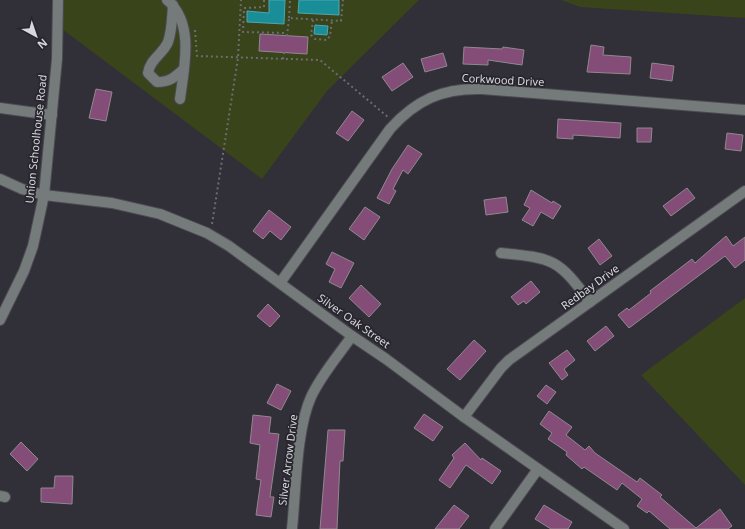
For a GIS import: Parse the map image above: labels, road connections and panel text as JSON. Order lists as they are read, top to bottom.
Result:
{
  "streets": {
    "street": [
      "Corkwood Drive",
      "Union Schoolhouse Road",
      "Redbay Drive",
      "Silver Oak Street",
      "Silver Arrow Drive"
    ]
  },
  "crossings": [
    ["Corkwood Drive", "Silver Oak Street"],
    ["Union Schoolhouse Road", "Silver Oak Street"],
    ["Redbay Drive", "Silver Oak Street"],
    ["Silver Oak Street", "Silver Arrow Drive"]
  ],
  "north": "bottom right"
}
